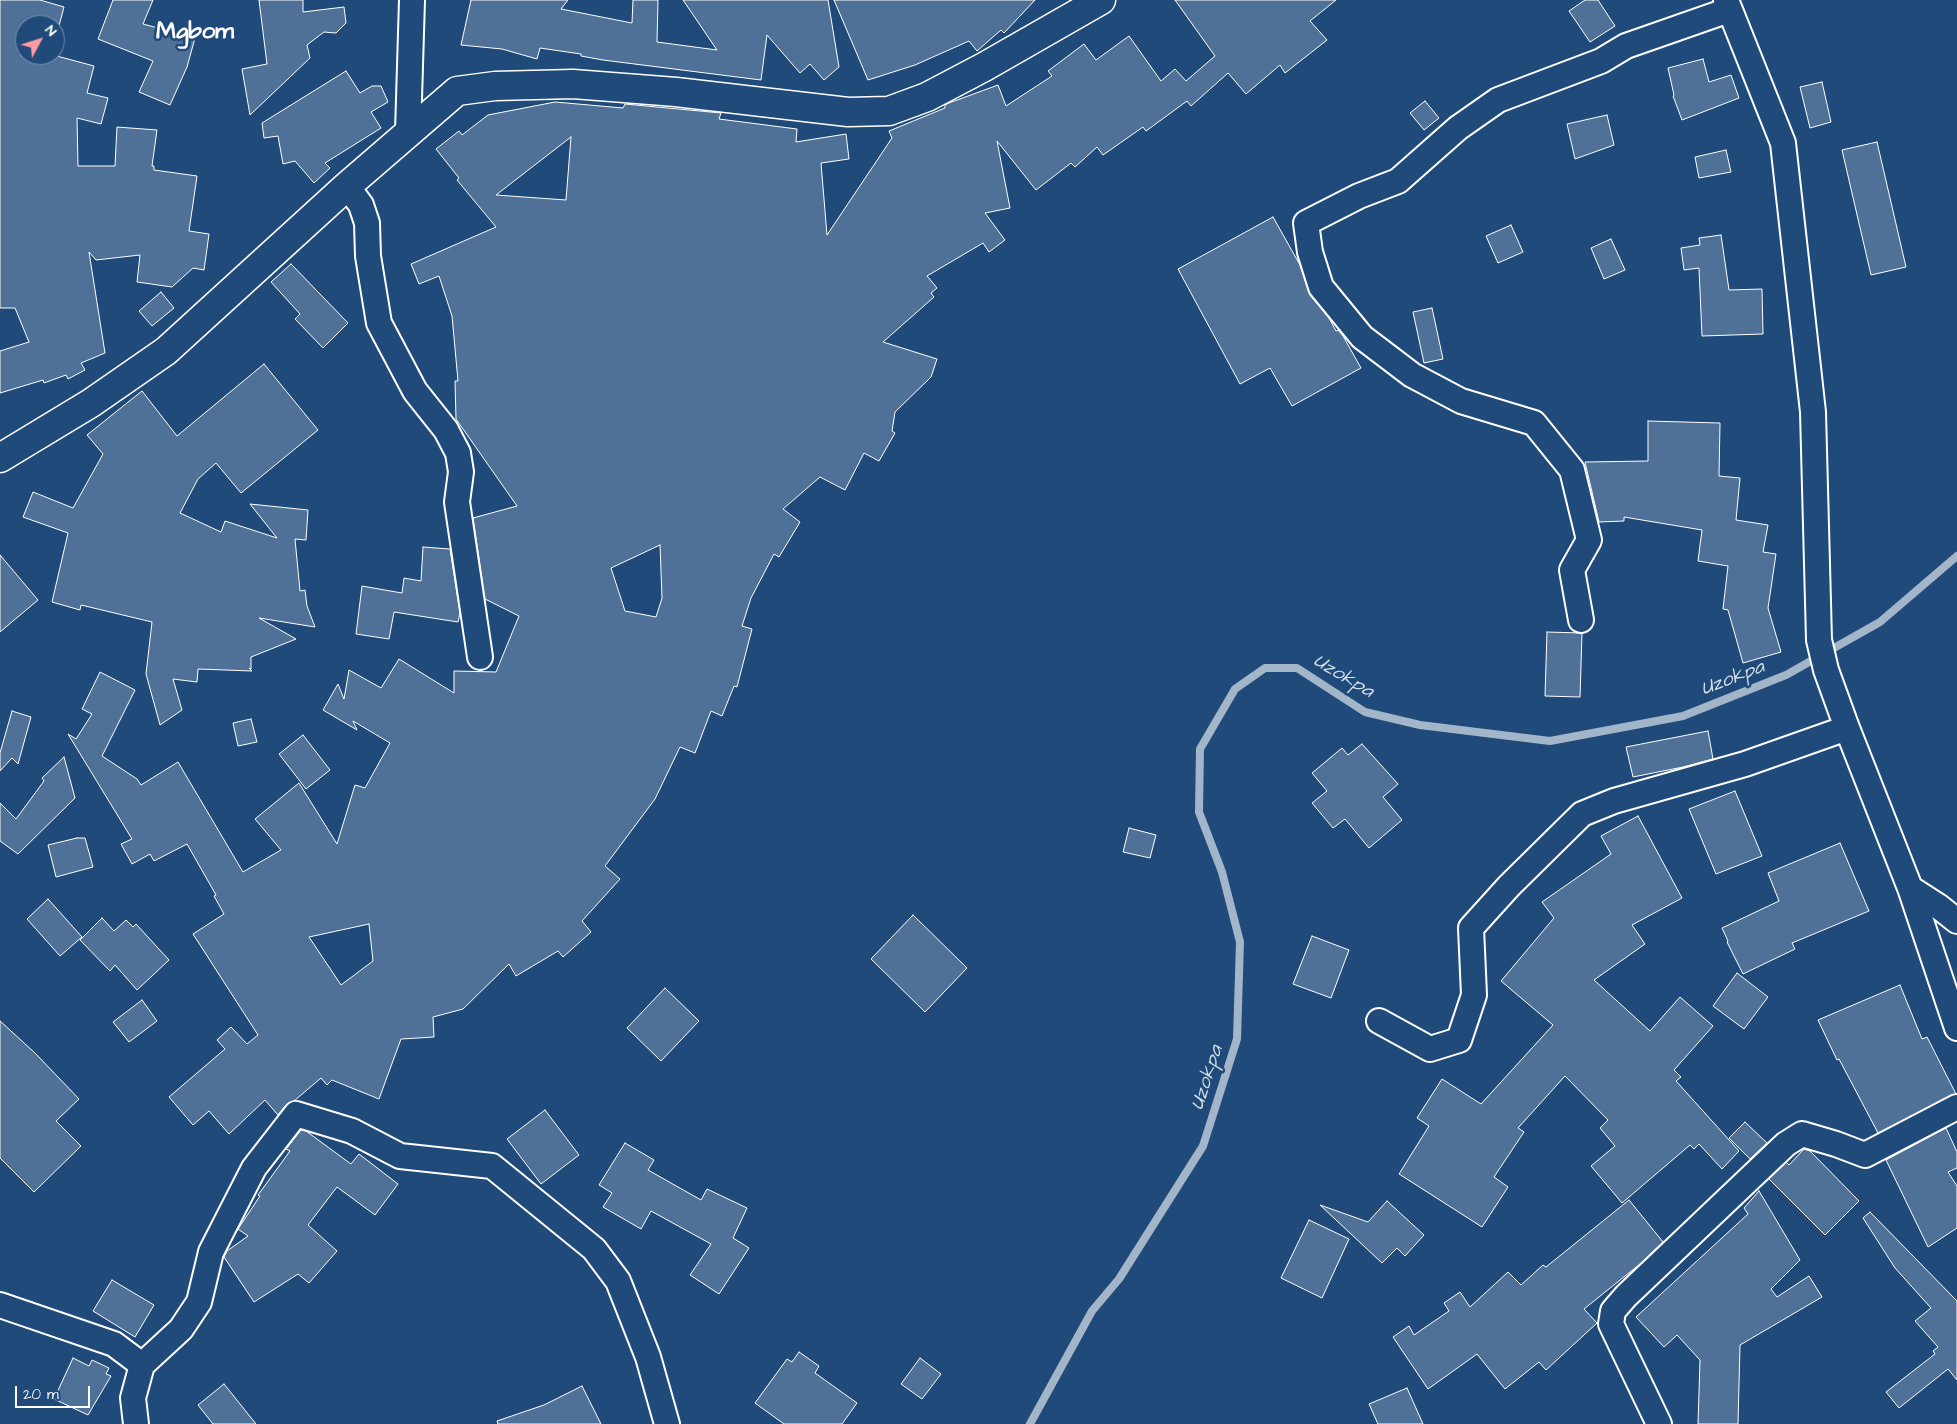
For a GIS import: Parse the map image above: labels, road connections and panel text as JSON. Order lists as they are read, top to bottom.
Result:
{
  "districts": ["Mgbom"],
  "water": ["Uzokpa"],
  "scale_bar": "20 m",
  "north": "top right"
}
